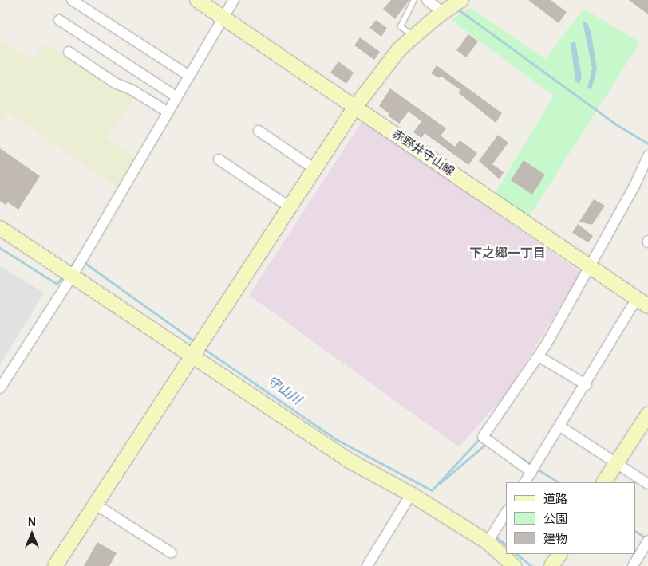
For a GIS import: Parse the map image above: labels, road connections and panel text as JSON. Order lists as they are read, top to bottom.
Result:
{
  "streets": {
    "street": ["赤野井守山線"]
  },
  "districts": ["下之郷一丁目"],
  "water": ["守山川"],
  "legend": ["道路", "公園", "建物"],
  "north": "top"
}
